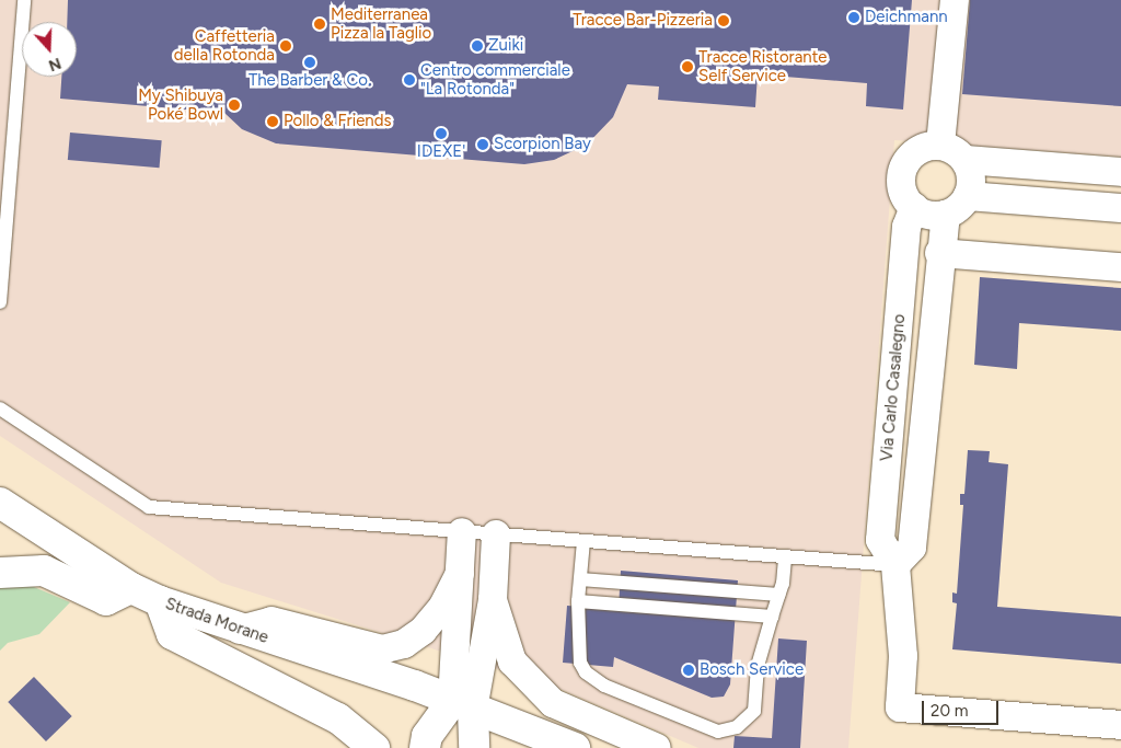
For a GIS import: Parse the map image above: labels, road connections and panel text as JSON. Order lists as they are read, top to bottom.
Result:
{
  "streets": {
    "street": ["Via Carlo Casalegno", "Strada Morane"]
  },
  "places": [
    "Deichmann",
    "Tracce Bar-Pizzeria",
    "Mediterranea Pizza la Taglio",
    "Caffetteria della Rotonda",
    "Zuiki",
    "The Barber & Co.",
    "Tracce Ristorante Self Service",
    "Centro commerciale \"La Rotonda\"",
    "My Shibuya Poké Bowl",
    "Pollo & Friends",
    "IDEXE'",
    "Scorpion Bay",
    "Bosch Service"
  ],
  "scale_bar": "20 m",
  "north": "bottom"
}
